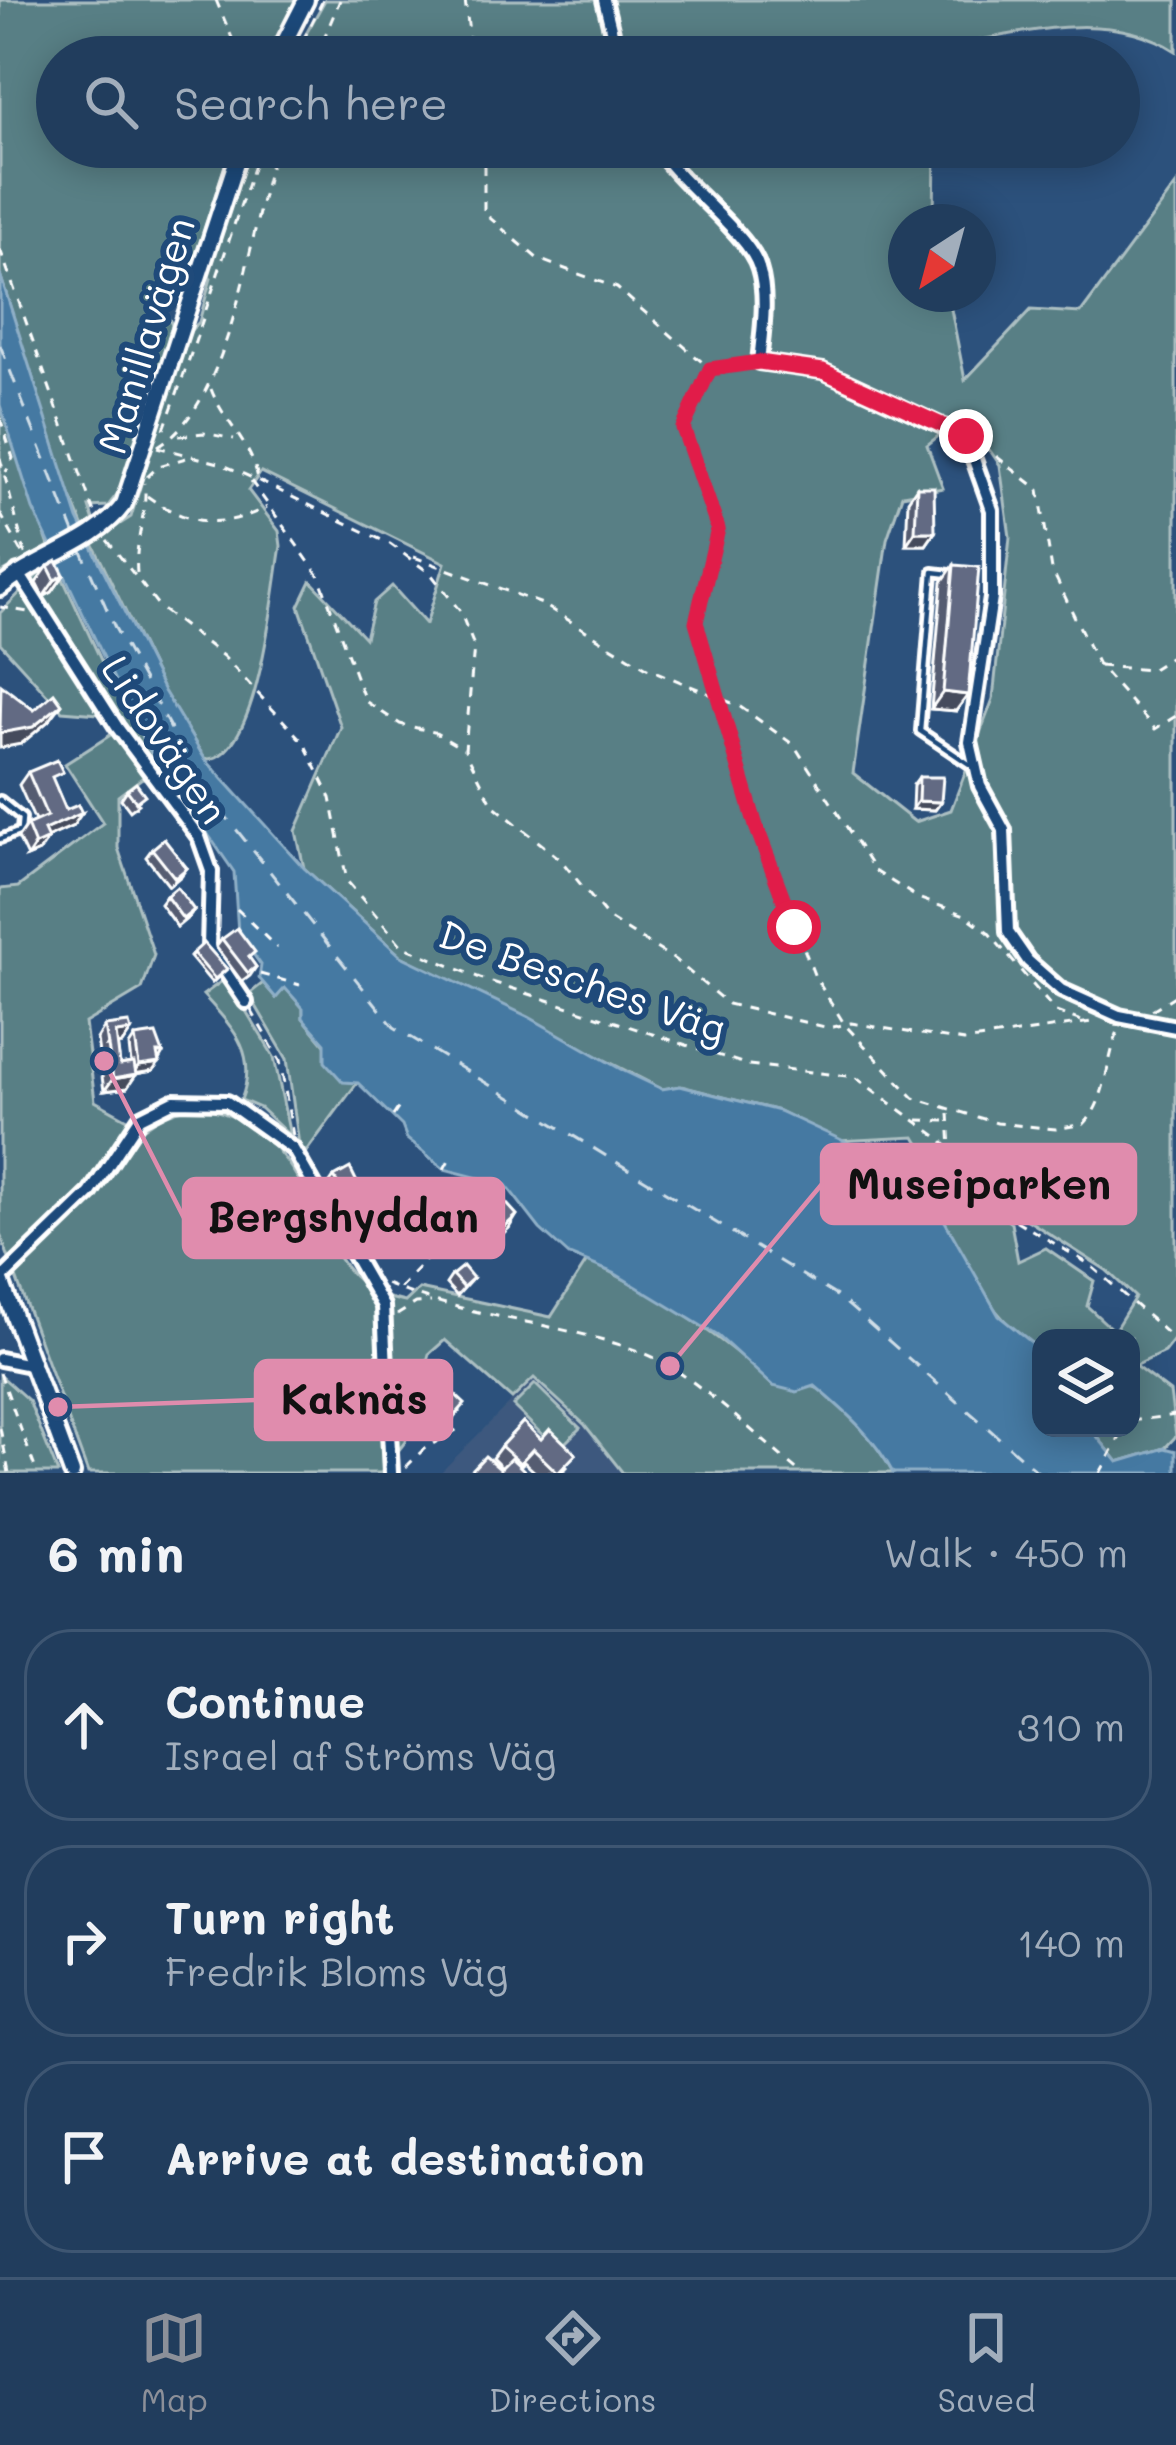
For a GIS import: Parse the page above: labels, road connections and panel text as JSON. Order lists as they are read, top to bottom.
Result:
{
  "streets": {
    "street": ["Manillavägen", "Lidovägen"],
    "path": ["De Besches Väg"]
  },
  "crossings": [
    ["Manillavägen", "De Besches Väg"]
  ],
  "places": ["Bergshyddan", "Museiparken", "Kaknäs"],
  "north": "bottom left",
  "page": {
    "search": "Search here",
    "heading": ["6 min", "Walk · 450 m"],
    "list": [
      ["Continue", "Israel af Ströms Väg", "310 m"],
      ["Turn right", "Fredrik Bloms Väg", "140 m"],
      "Arrive at destination"
    ],
    "nav": ["Map", "Directions", "Saved"]
  }
}
